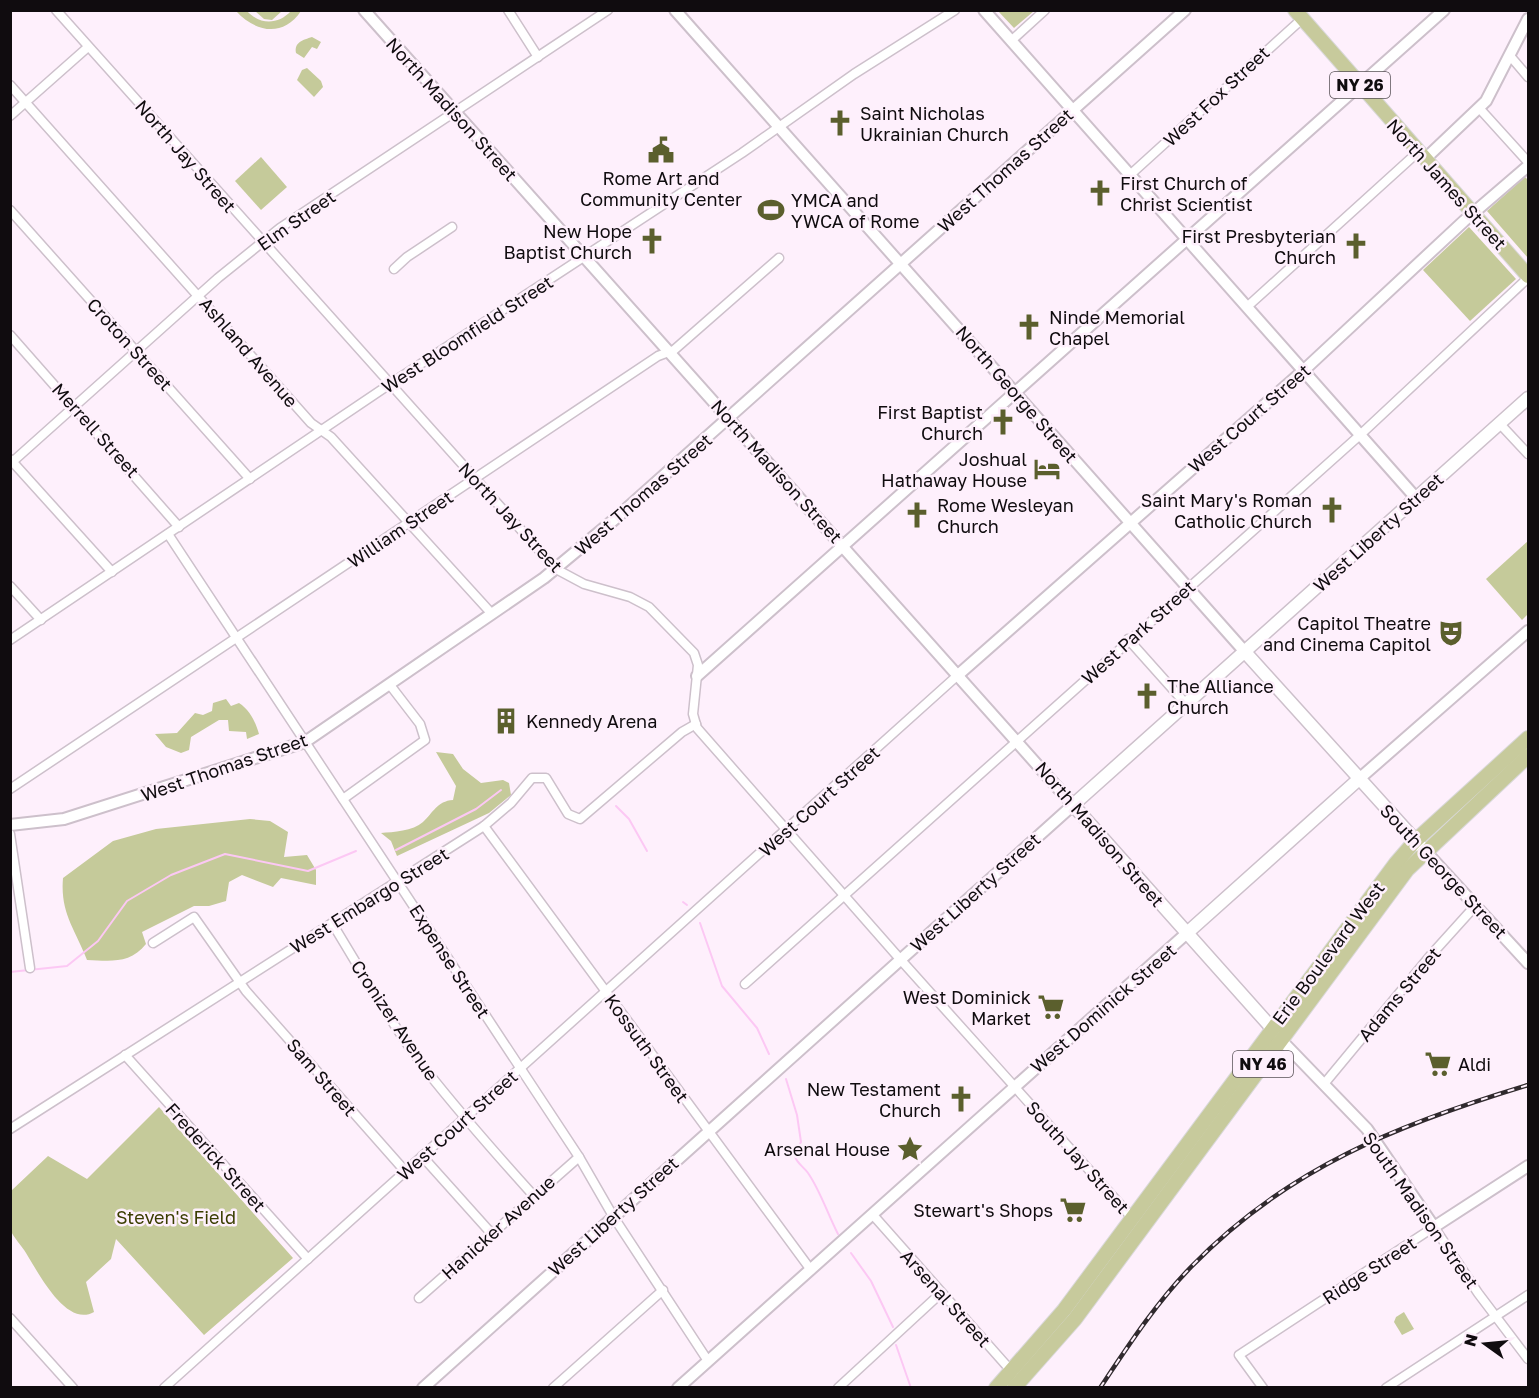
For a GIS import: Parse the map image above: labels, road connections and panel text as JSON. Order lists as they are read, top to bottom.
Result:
{
  "streets": {
    "main road": [
      "NY 26",
      "North Madison Street",
      "North James Street",
      "North George Street",
      "West Liberty Street",
      "South George Street",
      "Erie Boulevard West",
      "West Dominick Street",
      "NY 46",
      "South Madison Street"
    ],
    "street": [
      "West Fox Street",
      "North Jay Street",
      "West Thomas Street",
      "Elm Street",
      "West Bloomfield Street",
      "Croton Street",
      "Ashland Avenue",
      "West Court Street",
      "Merrell Street",
      "William Street",
      "West Park Street",
      "West Embargo Street",
      "Expense Street",
      "Adams Street",
      "Cronizer Avenue",
      "Kossuth Street",
      "Sam Street",
      "Frederick Street",
      "South Jay Street",
      "Hanicker Avenue",
      "Ridge Street",
      "Arsenal Street"
    ]
  },
  "crossings": [
    ["West Fox Street", "North James Street"],
    ["North Madison Street", "West Thomas Street"],
    ["North Madison Street", "Elm Street"],
    ["North Madison Street", "West Bloomfield Street"],
    ["North Madison Street", "West Court Street"],
    ["North Madison Street", "William Street"],
    ["North Madison Street", "West Liberty Street"],
    ["North Madison Street", "West Park Street"],
    ["North Madison Street", "West Dominick Street"],
    ["North Madison Street", "South Madison Street"],
    ["North Jay Street", "West Thomas Street"],
    ["North Jay Street", "Elm Street"],
    ["North Jay Street", "West Bloomfield Street"],
    ["North Jay Street", "William Street"],
    ["North Jay Street", "West Embargo Street"],
    ["West Thomas Street", "Ashland Avenue"],
    ["West Thomas Street", "North George Street"],
    ["West Thomas Street", "Expense Street"],
    ["North James Street", "West Court Street"],
    ["North James Street", "West Park Street"],
    ["Elm Street", "Croton Street"],
    ["Elm Street", "Ashland Avenue"],
    ["Elm Street", "Merrell Street"],
    ["West Bloomfield Street", "Croton Street"],
    ["West Bloomfield Street", "Ashland Avenue"],
    ["West Bloomfield Street", "North George Street"],
    ["West Bloomfield Street", "Merrell Street"],
    ["West Bloomfield Street", "Expense Street"],
    ["Ashland Avenue", "William Street"],
    ["North George Street", "West Court Street"],
    ["North George Street", "West Liberty Street"],
    ["North George Street", "West Park Street"],
    ["North George Street", "South George Street"],
    ["North George Street", "West Dominick Street"],
    ["West Court Street", "Expense Street"],
    ["West Court Street", "Cronizer Avenue"],
    ["West Court Street", "Kossuth Street"],
    ["West Court Street", "Sam Street"],
    ["West Court Street", "Frederick Street"],
    ["William Street", "Expense Street"],
    ["West Liberty Street", "Expense Street"],
    ["West Liberty Street", "Kossuth Street"],
    ["South George Street", "Erie Boulevard West"],
    ["South George Street", "Adams Street"],
    ["South George Street", "West Dominick Street"],
    ["West Embargo Street", "Expense Street"],
    ["West Embargo Street", "Cronizer Avenue"],
    ["West Embargo Street", "Kossuth Street"],
    ["West Embargo Street", "Sam Street"],
    ["West Embargo Street", "Frederick Street"],
    ["Erie Boulevard West", "South Jay Street"],
    ["Erie Boulevard West", "South Madison Street"],
    ["Erie Boulevard West", "Arsenal Street"],
    ["Expense Street", "West Dominick Street"],
    ["Expense Street", "Hanicker Avenue"],
    ["Adams Street", "South Madison Street"],
    ["West Dominick Street", "Kossuth Street"],
    ["West Dominick Street", "South Jay Street"],
    ["West Dominick Street", "South Madison Street"],
    ["West Dominick Street", "Arsenal Street"],
    ["Cronizer Avenue", "Hanicker Avenue"],
    ["South Madison Street", "Ridge Street"]
  ],
  "parks": ["Steven's Field"],
  "places": {
    "church": [
      "Saint Nicholas Ukrainian Church",
      "First Church of Christ Scientist",
      "New Hope Baptist Church",
      "First Presbyterian Church",
      "Ninde Memorial Chapel",
      "First Baptist Church",
      "Saint Mary's Roman Catholic Church",
      "Rome Wesleyan Church",
      "The Alliance Church",
      "New Testament Church"
    ],
    "public building": ["Rome Art and Community Center"],
    "sports": ["YMCA and YWCA of Rome"],
    "hotel": ["Joshual Hathaway House"],
    "theatre": ["Capitol Theatre and Cinema Capitol"],
    "building": ["Kennedy Arena"],
    "supermarket": ["West Dominick Market", "Aldi", "Stewart's Shops"],
    "place": ["Arsenal House"]
  },
  "north": "left"
}
